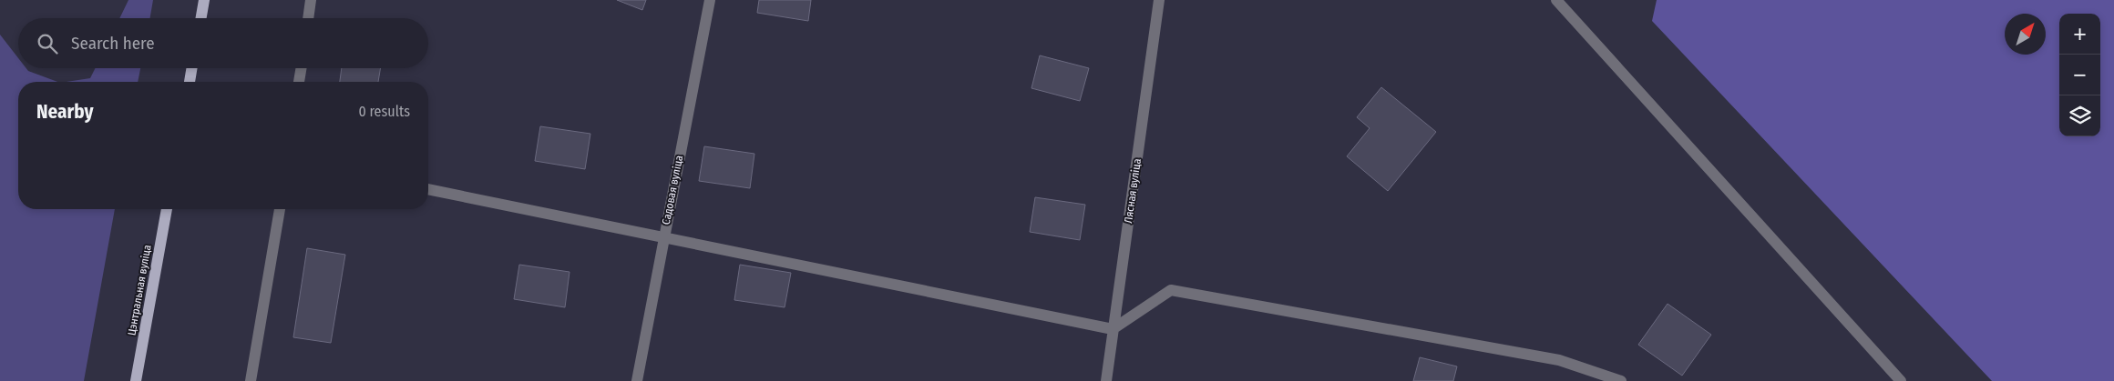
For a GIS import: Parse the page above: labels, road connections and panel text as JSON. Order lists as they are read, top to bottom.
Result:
{
  "streets": {
    "main road": ["Цэнтральная вуліца"],
    "street": ["Садовая вуліца", "Лясная вуліца"]
  },
  "north": "top right",
  "page": {
    "map_buttons": ["+", "−"],
    "search": "Search here",
    "heading": ["Nearby", "0 results"]
  }
}
